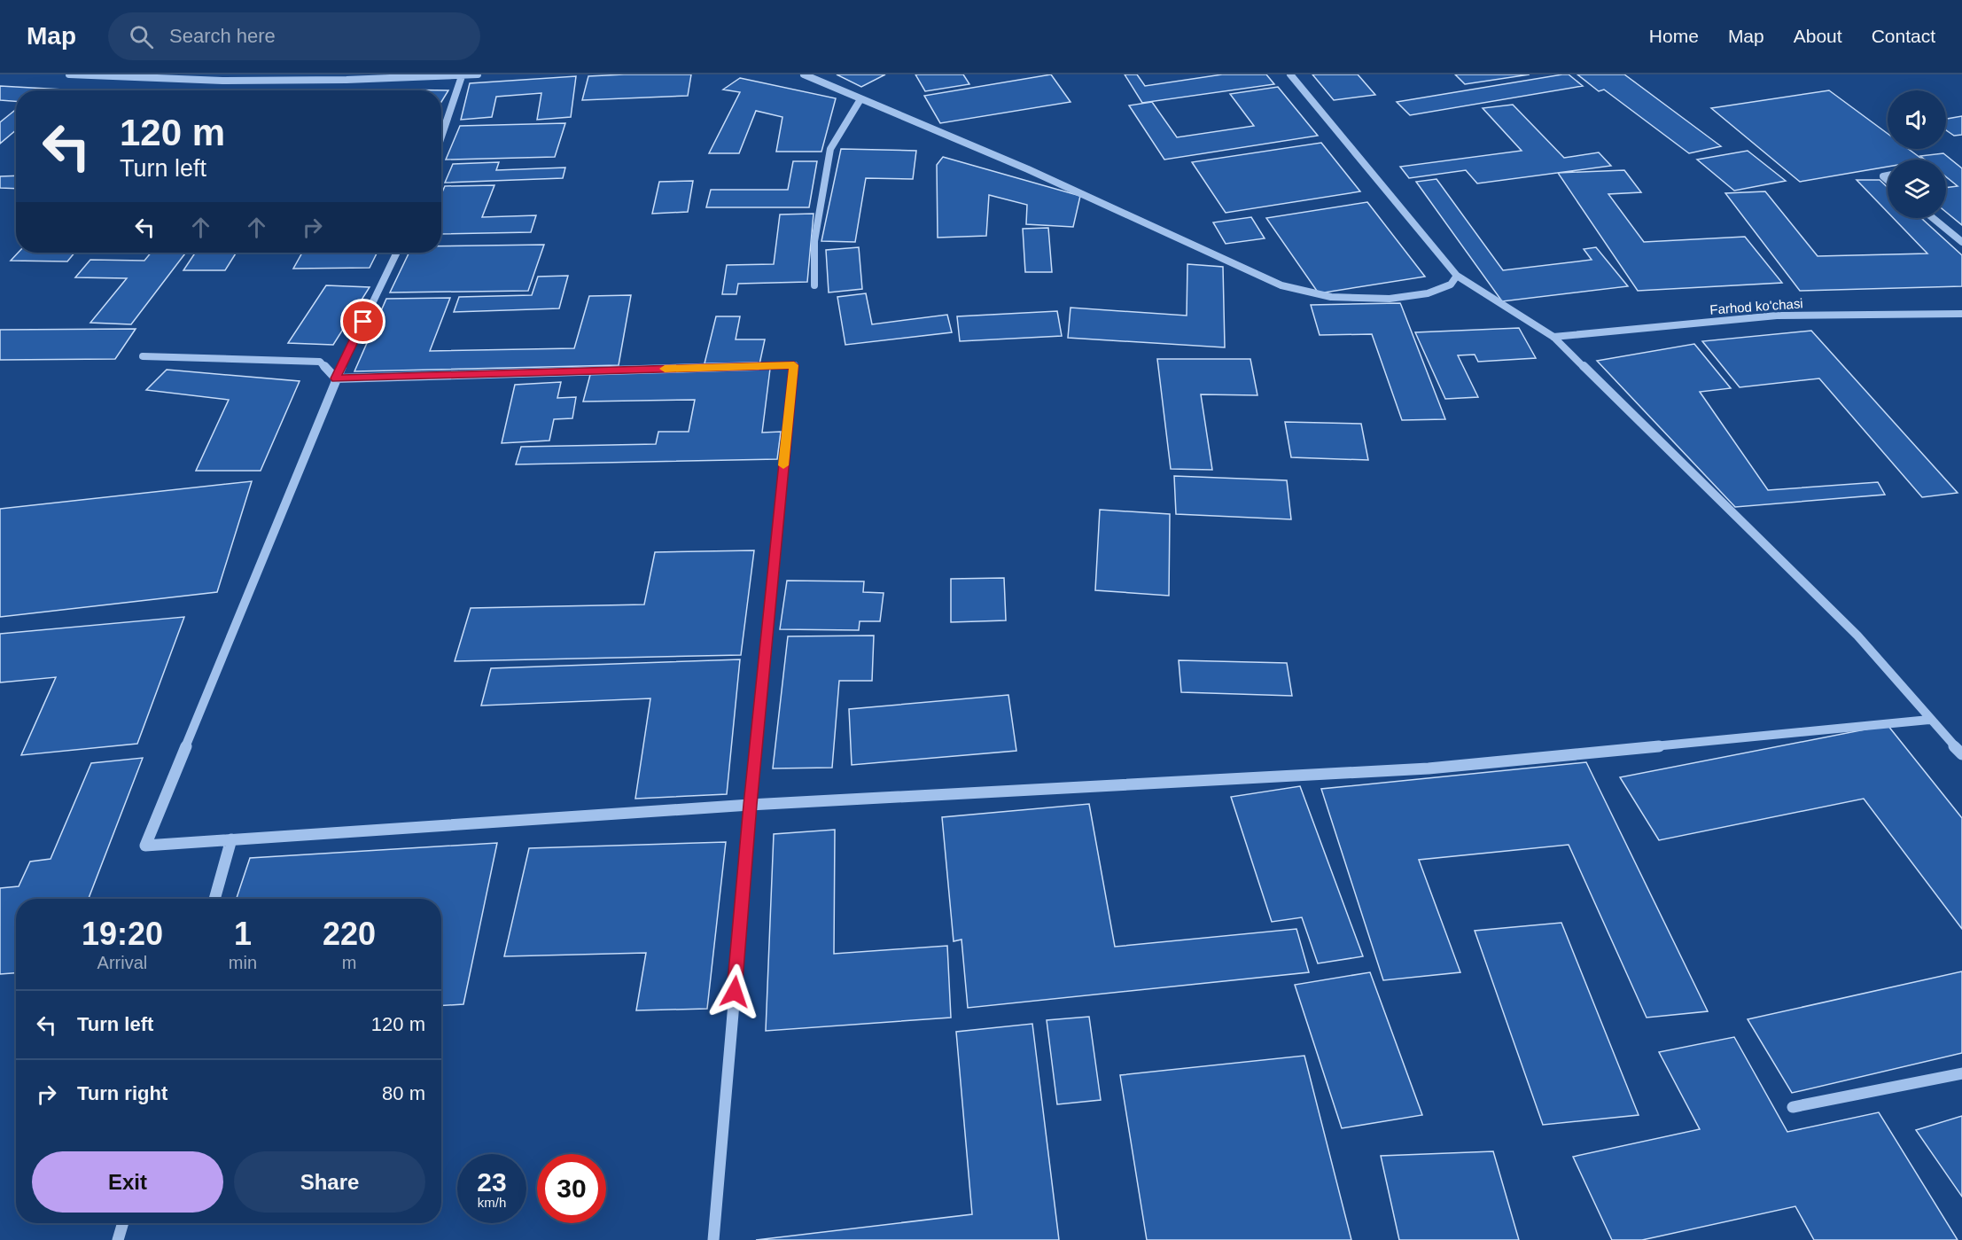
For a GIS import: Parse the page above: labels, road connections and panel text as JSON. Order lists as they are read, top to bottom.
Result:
{
  "streets": {
    "street": ["Farhod ko'chasi"]
  },
  "page": {
    "header": "Map",
    "search": "Search here",
    "nav": [
      "Home",
      "Map",
      "About",
      "Contact"
    ],
    "turn": ["120 m", "Turn left"],
    "eta": [
      "19:20",
      "Arrival",
      "1",
      "min",
      "220",
      "m"
    ],
    "list": [
      {
        "name": "Turn left",
        "value": "120 m"
      },
      {
        "name": "Turn right",
        "value": "80 m"
      }
    ],
    "buttons": ["Exit", "Share"],
    "speed": "23 km/h",
    "limit": "30"
  }
}
